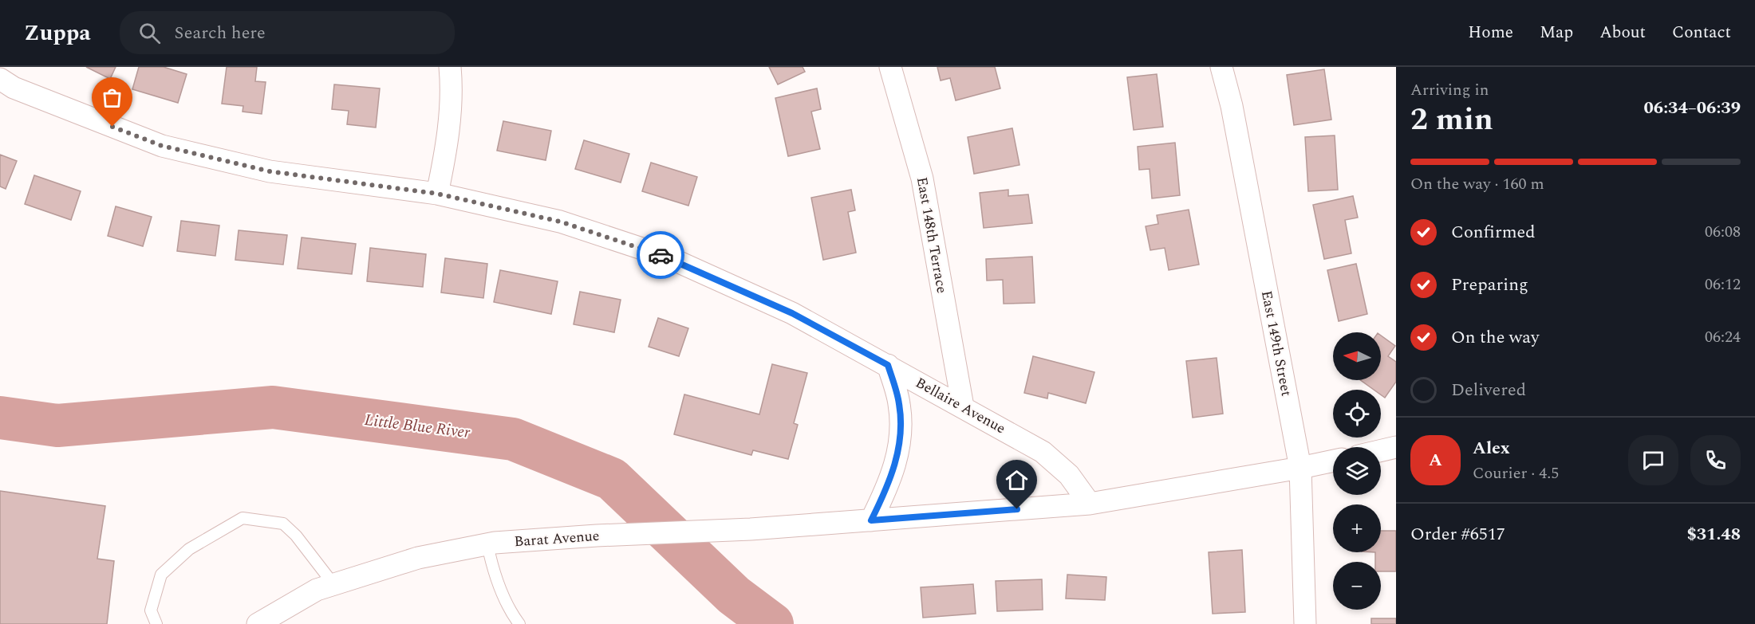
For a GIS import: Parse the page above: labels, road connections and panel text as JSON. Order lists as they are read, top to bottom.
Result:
{
  "streets": {
    "street": [
      "East 148th Terrace",
      "East 149th Street",
      "Bellaire Avenue",
      "Barat Avenue"
    ]
  },
  "crossings": [
    ["East 148th Terrace", "Bellaire Avenue"],
    ["Bellaire Avenue", "Barat Avenue"]
  ],
  "water": ["Little Blue River"],
  "north": "left",
  "page": {
    "header": "Zuppa",
    "search": "Search here",
    "nav": [
      "Home",
      "Map",
      "About",
      "Contact"
    ],
    "heading": ["2 min", "Arriving in", "06:34–06:39"],
    "panel": [
      "Alex",
      "Courier · 4.5",
      "Order #6517",
      "$31.48"
    ],
    "bar": "On the way · 160 m",
    "list": [
      ["Confirmed", "06:08"],
      ["Preparing", "06:12"],
      ["On the way", "06:24"],
      "Delivered"
    ],
    "map_buttons": ["+", "−"],
    "round": "A"
  }
}
